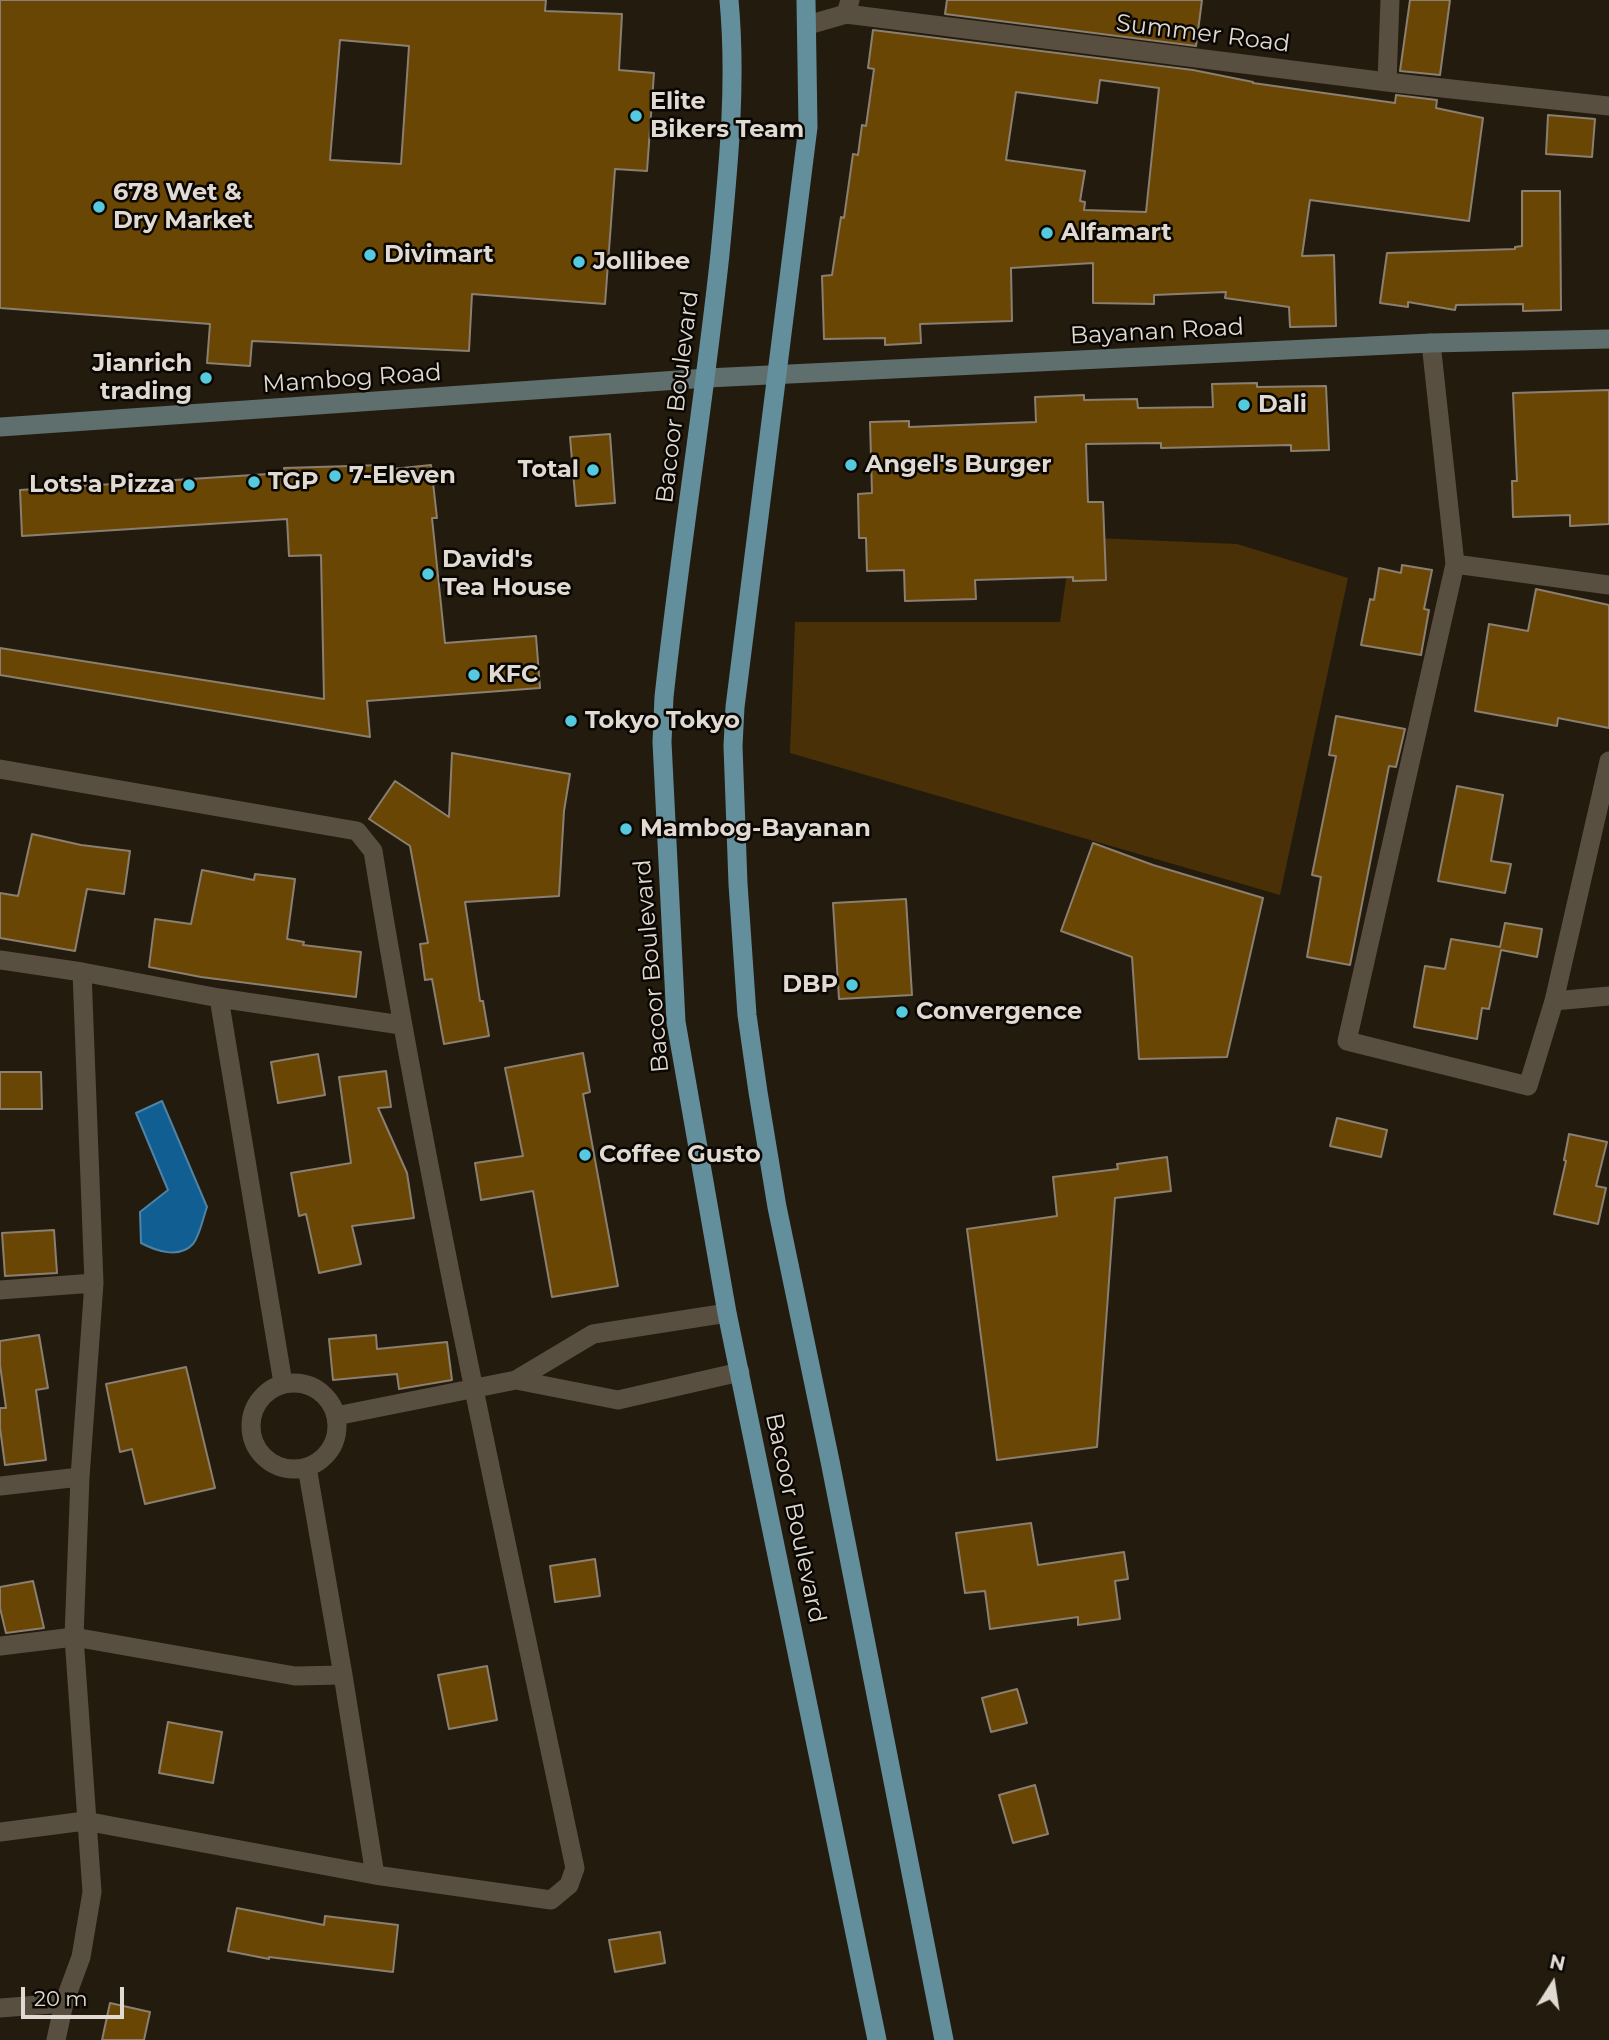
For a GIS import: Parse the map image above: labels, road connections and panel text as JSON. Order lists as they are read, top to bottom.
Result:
{
  "streets": {
    "main road": ["Bayanan Road", "Mambog Road", "Bacoor Boulevard"],
    "street": ["Summer Road"]
  },
  "crossings": [
    ["Bayanan Road", "Mambog Road"],
    ["Bayanan Road", "Bacoor Boulevard"],
    ["Mambog Road", "Bacoor Boulevard"]
  ],
  "places": [
    "Elite Bikers Team",
    "678 Wet & Dry Market",
    "Alfamart",
    "Divimart",
    "Jollibee",
    "Jianrich trading",
    "Dali",
    "Angel's Burger",
    "Total",
    "7-Eleven",
    "TGP",
    "Lots'a Pizza",
    "David's Tea House",
    "KFC",
    "Tokyo Tokyo",
    "Mambog-Bayanan",
    "DBP",
    "Convergence",
    "Coffee Gusto"
  ],
  "scale_bar": "20 m",
  "north": "top"
}
